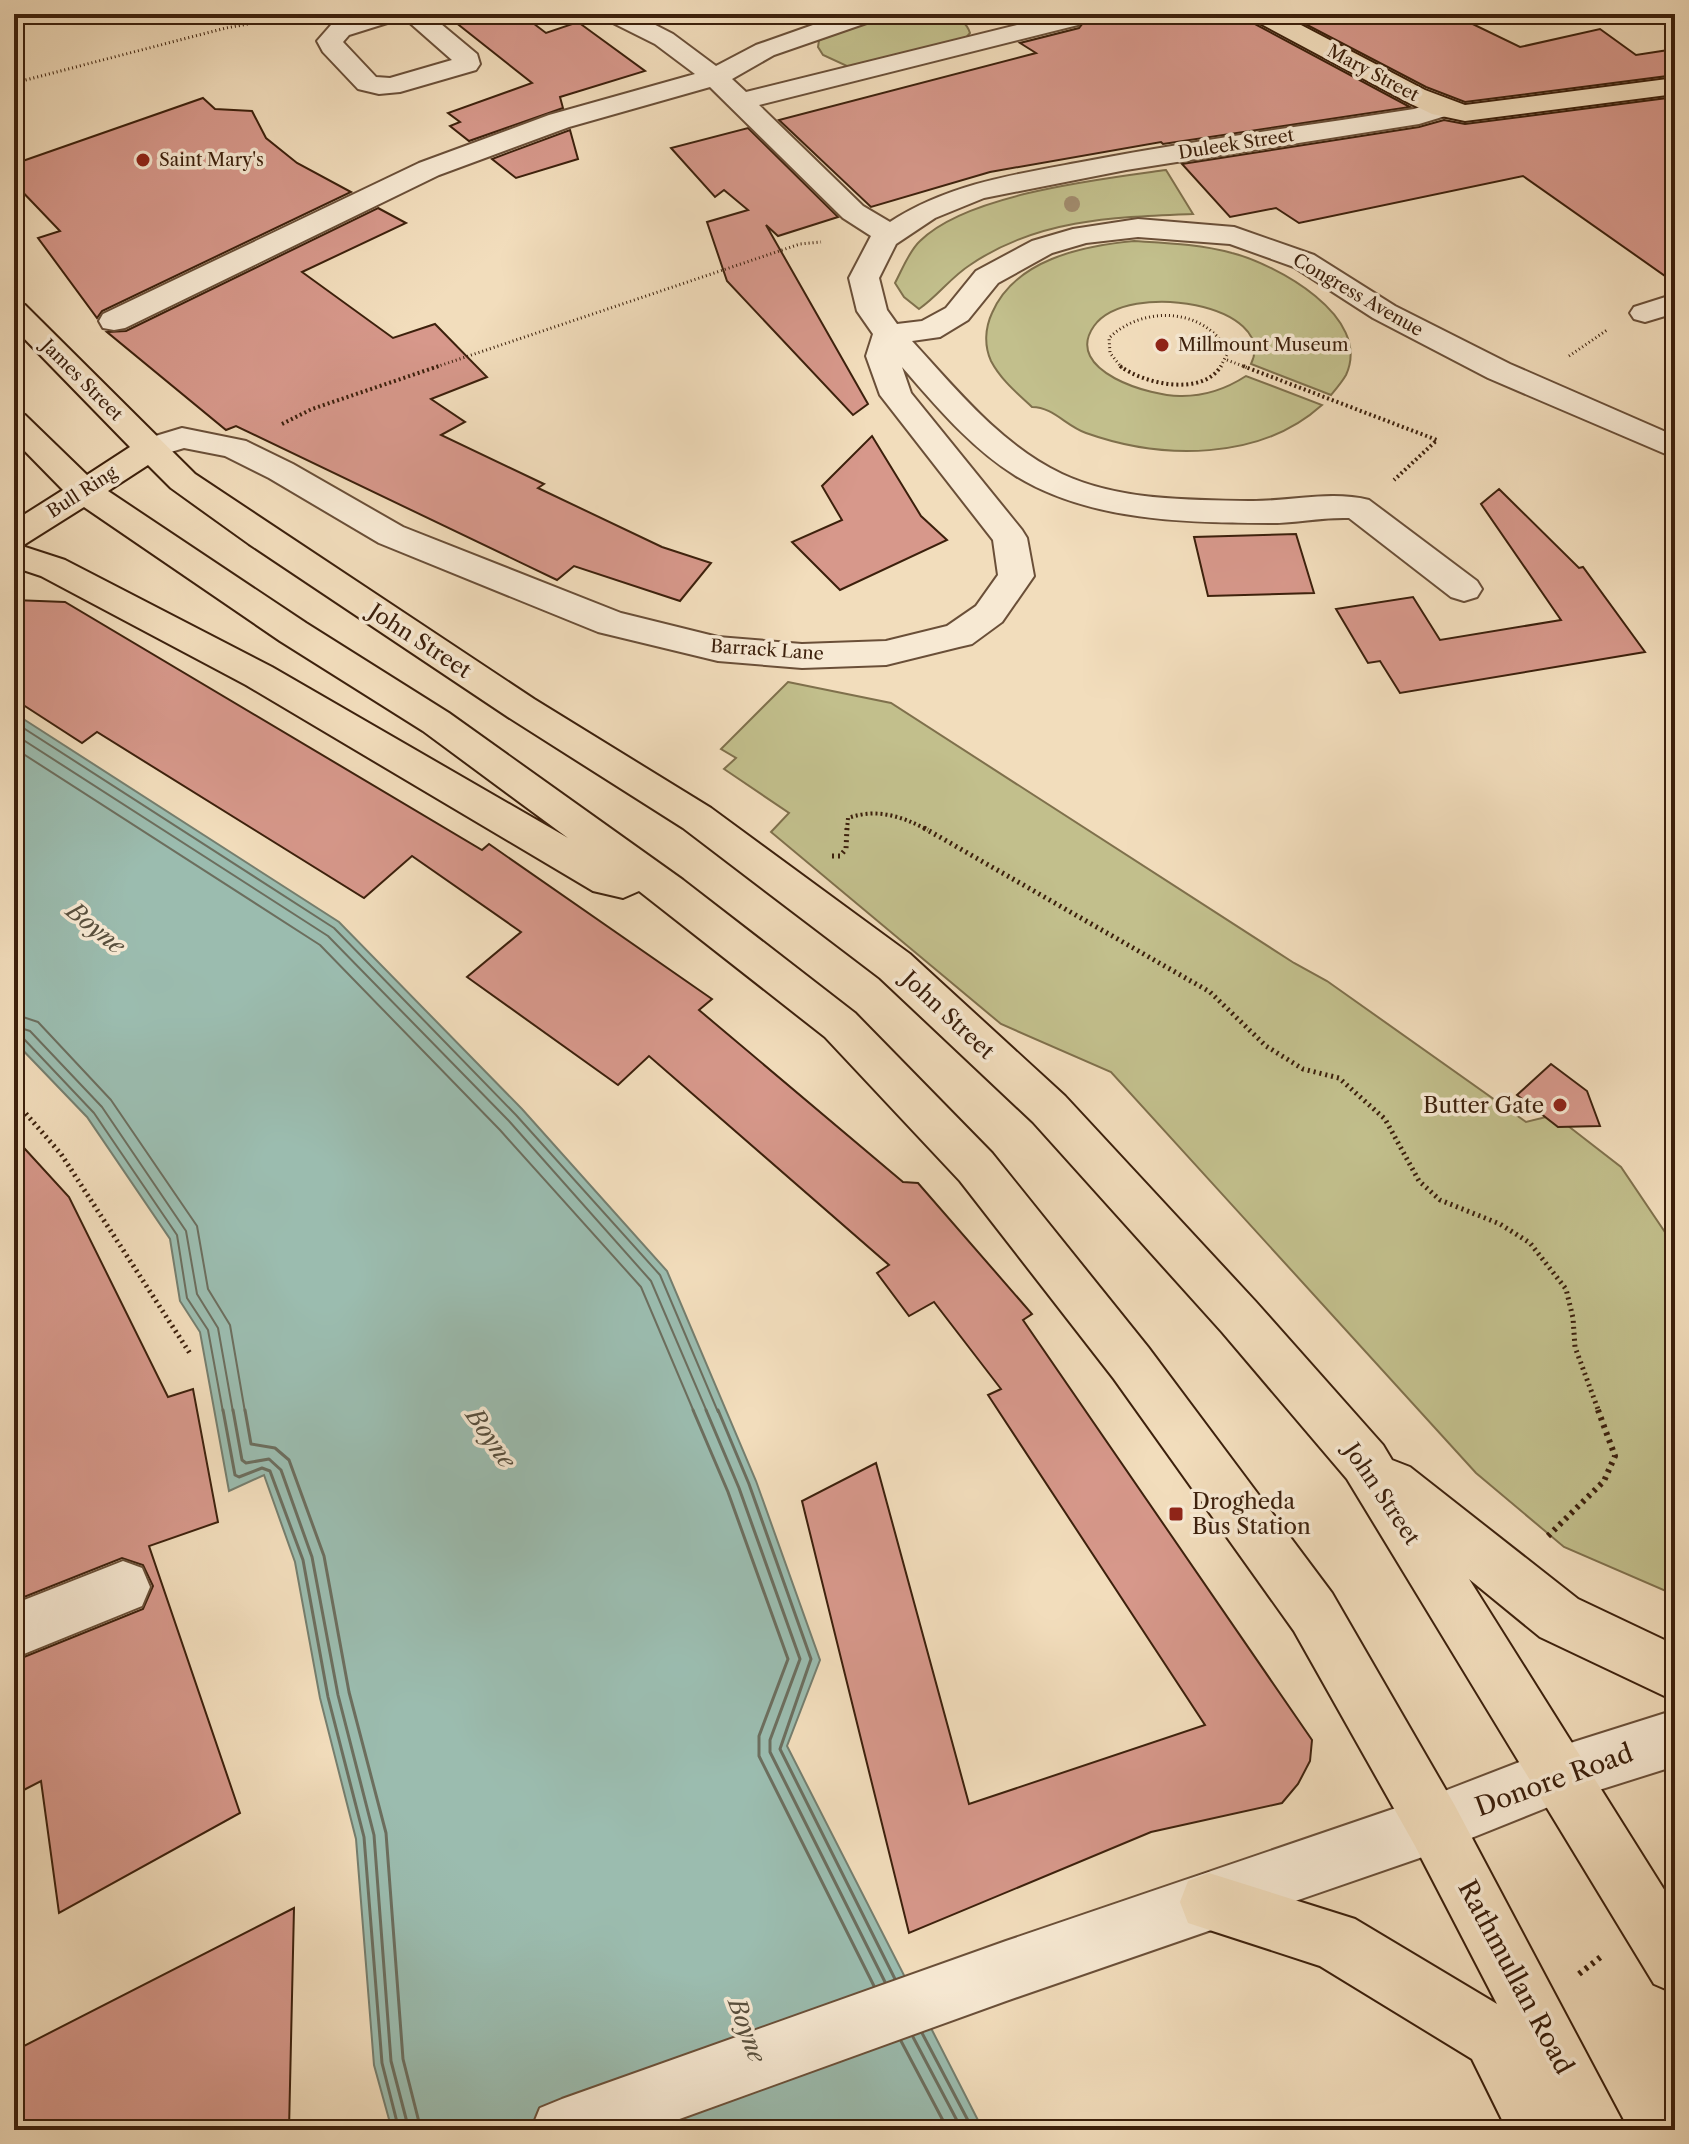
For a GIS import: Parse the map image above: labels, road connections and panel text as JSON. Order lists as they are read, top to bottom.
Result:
{
  "streets": {
    "main road": [
      "Mary Street",
      "Duleek Street",
      "James Street",
      "Bull Ring",
      "John Street",
      "Rathmullan Road"
    ],
    "street": ["Congress Avenue", "Barrack Lane", "Donore Road"]
  },
  "crossings": [
    ["Mary Street", "Duleek Street"],
    ["Duleek Street", "Congress Avenue"],
    ["Duleek Street", "Barrack Lane"],
    ["Congress Avenue", "Barrack Lane"],
    ["James Street", "Bull Ring"],
    ["James Street", "John Street"],
    ["James Street", "Barrack Lane"],
    ["Bull Ring", "John Street"],
    ["Bull Ring", "Barrack Lane"],
    ["John Street", "Barrack Lane"],
    ["John Street", "Donore Road"],
    ["Donore Road", "Rathmullan Road"]
  ],
  "water": ["Boyne"],
  "places": {
    "other": ["Saint Mary's", "Millmount Museum", "Butter Gate"],
    "transit": ["Drogheda Bus Station"]
  }
}
